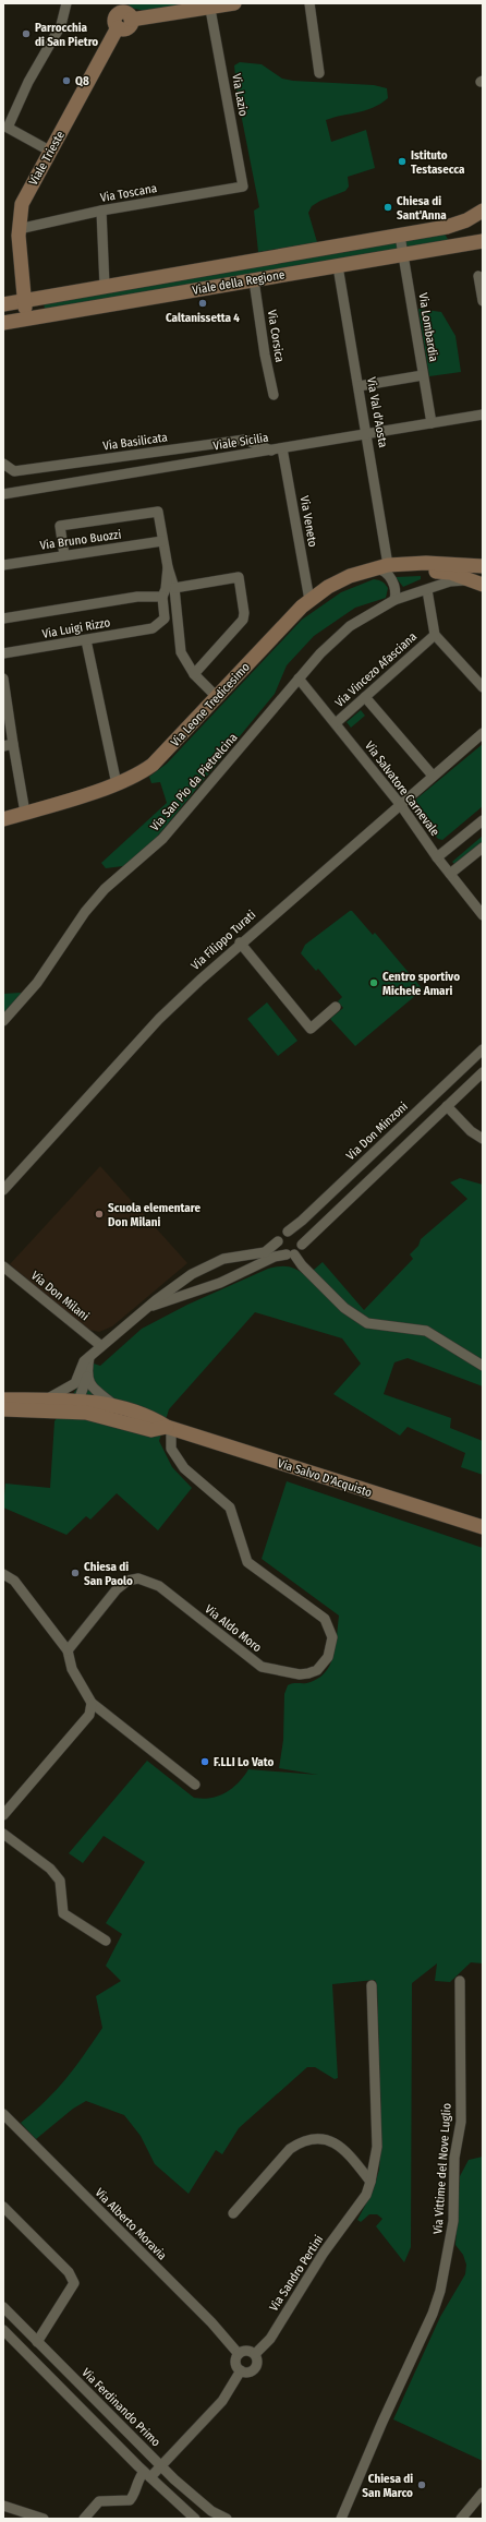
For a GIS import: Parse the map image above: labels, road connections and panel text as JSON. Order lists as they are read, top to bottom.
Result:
{
  "streets": {
    "street": [
      "Via Lazio",
      "Viale Trieste",
      "Via Toscana",
      "Viale della Regione",
      "Via Lombardia",
      "Via Corsica",
      "Via Val d'Aosta",
      "Via Basilicata",
      "Viale Sicilia",
      "Via Veneto",
      "Via Bruno Buozzi",
      "Via Luigi Rizzo",
      "Via Vincezo Afasciana",
      "Via Leone Tredicesimo",
      "Via San Pio da Pietrelcina",
      "Via Salvatore Carnevale",
      "Via Filippo Turati",
      "Via Don Minzoni",
      "Via Don Milani",
      "Via Salvo D'Acquisto",
      "Via Aldo Moro",
      "Via Vittime del Nove Luglio",
      "Via Alberto Moravia",
      "Via Sandro Pertini",
      "Via Ferdinando Primo"
    ]
  },
  "crossings": [
    ["Via Lazio", "Via Toscana"],
    ["Viale Trieste", "Via Toscana"],
    ["Viale Trieste", "Viale della Regione"],
    ["Viale della Regione", "Via Lombardia"],
    ["Viale della Regione", "Via Corsica"],
    ["Viale della Regione", "Via Val d'Aosta"],
    ["Via Lombardia", "Viale Sicilia"],
    ["Via Val d'Aosta", "Viale Sicilia"],
    ["Via Val d'Aosta", "Via Leone Tredicesimo"],
    ["Via Basilicata", "Viale Sicilia"],
    ["Viale Sicilia", "Via Veneto"],
    ["Via Veneto", "Via Leone Tredicesimo"],
    ["Via Vincezo Afasciana", "Via Salvatore Carnevale"],
    ["Via San Pio da Pietrelcina", "Via Salvatore Carnevale"],
    ["Via Salvatore Carnevale", "Via Filippo Turati"],
    ["Via Don Minzoni", "Via Don Milani"],
    ["Via Salvo D'Acquisto", "Via Aldo Moro"],
    ["Via Alberto Moravia", "Via Sandro Pertini"]
  ],
  "places": [
    "Parrocchia di San Pietro",
    "Q8",
    "Istituto Testasecca",
    "Chiesa di Sant'Anna",
    "Caltanissetta 4",
    "Centro sportivo Michele Amari",
    "Scuola elementare Don Milani",
    "Chiesa di San Paolo",
    "F.LLI Lo Vato",
    "Chiesa di San Marco"
  ]
}
